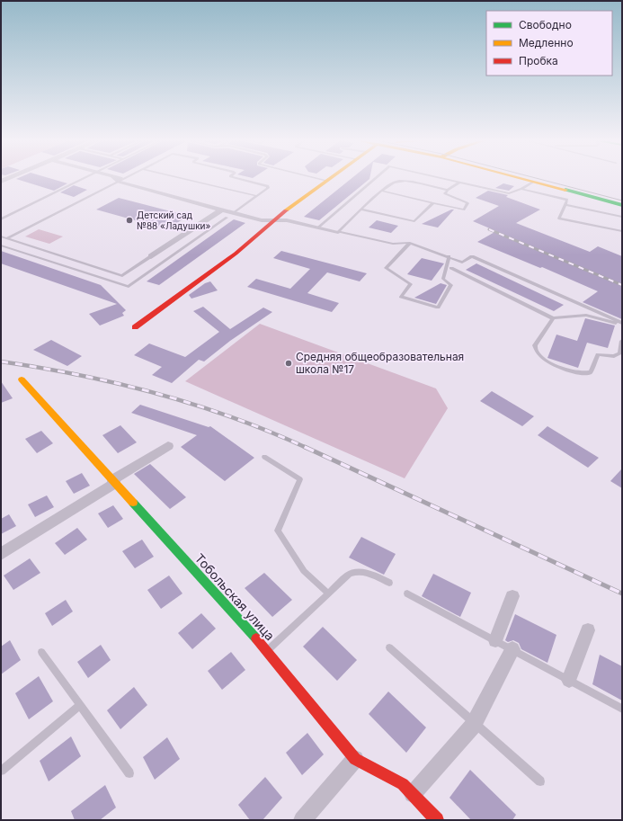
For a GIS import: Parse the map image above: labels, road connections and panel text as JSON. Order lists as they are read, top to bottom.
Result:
{
  "streets": {
    "street": ["Тобольская улица"]
  },
  "places": ["Детский сад №88 «Ладушки»", "Средняя общеобразовательная школа №17"],
  "legend": ["Свободно", "Медленно", "Пробка"]
}
